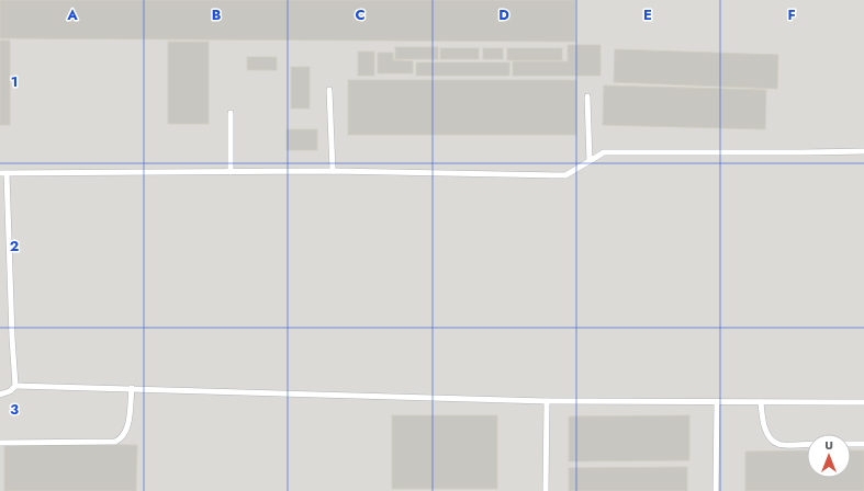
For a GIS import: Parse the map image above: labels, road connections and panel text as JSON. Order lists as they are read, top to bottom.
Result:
{
  "north": "top",
  "grid": {
    "columns": [
      "A",
      "B",
      "C",
      "D",
      "E",
      "F"
    ],
    "rows": ["1", "2", "3"]
  }
}
